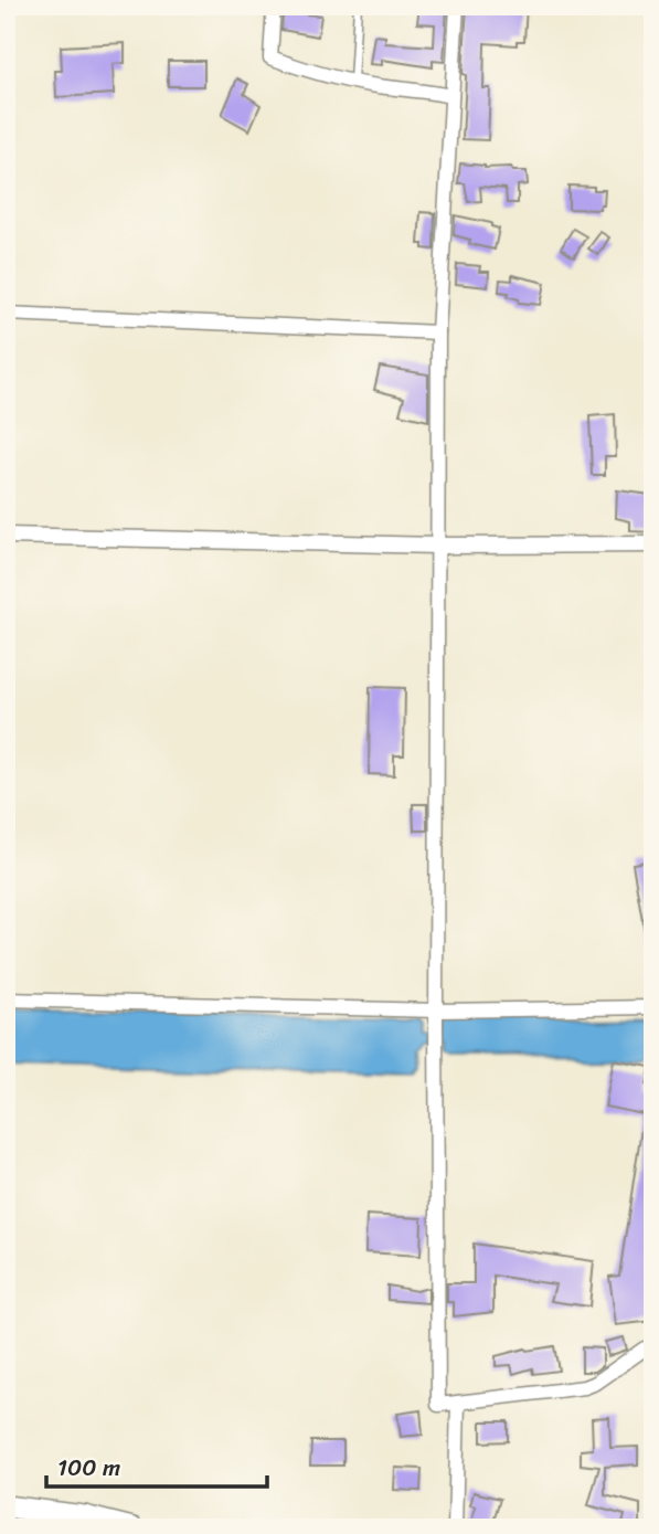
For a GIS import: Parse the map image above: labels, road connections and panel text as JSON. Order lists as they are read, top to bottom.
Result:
{
  "scale_bar": "100 m"
}
